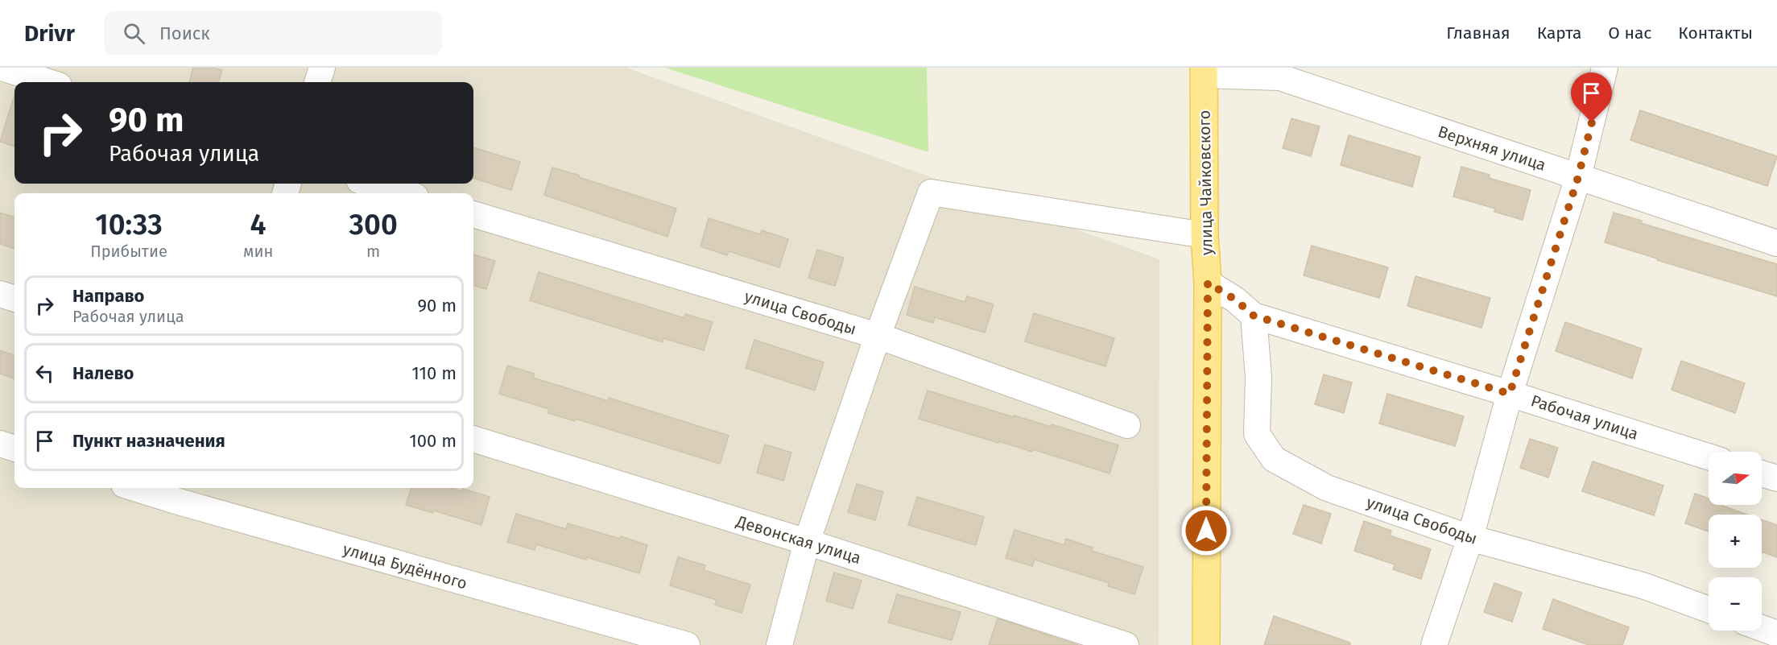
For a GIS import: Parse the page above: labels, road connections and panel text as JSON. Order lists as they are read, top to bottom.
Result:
{
  "streets": {
    "main road": ["улица Чайковского"],
    "street": [
      "Верхняя улица",
      "улица Свободы",
      "Рабочая улица",
      "Девонская улица",
      "улица Будённого"
    ]
  },
  "crossings": [
    ["Верхняя улица", "улица Чайковского"],
    ["улица Чайковского", "Рабочая улица"],
    ["улица Свободы", "Рабочая улица"]
  ],
  "north": "right",
  "page": {
    "header": "Drivr",
    "search": "Поиск",
    "nav": [
      "Главная",
      "Карта",
      "О нас",
      "Контакты"
    ],
    "turn": ["90 m", "Рабочая улица"],
    "eta": [
      "10:33",
      "Прибытие",
      "4",
      "мин",
      "300",
      "m"
    ],
    "list": [
      {
        "name": "Направо",
        "note": "Рабочая улица",
        "value": "90 m"
      },
      {
        "name": "Налево",
        "value": "110 m"
      },
      {
        "name": "Пункт назначения",
        "value": "100 m"
      }
    ],
    "map_buttons": ["+", "−"]
  }
}
